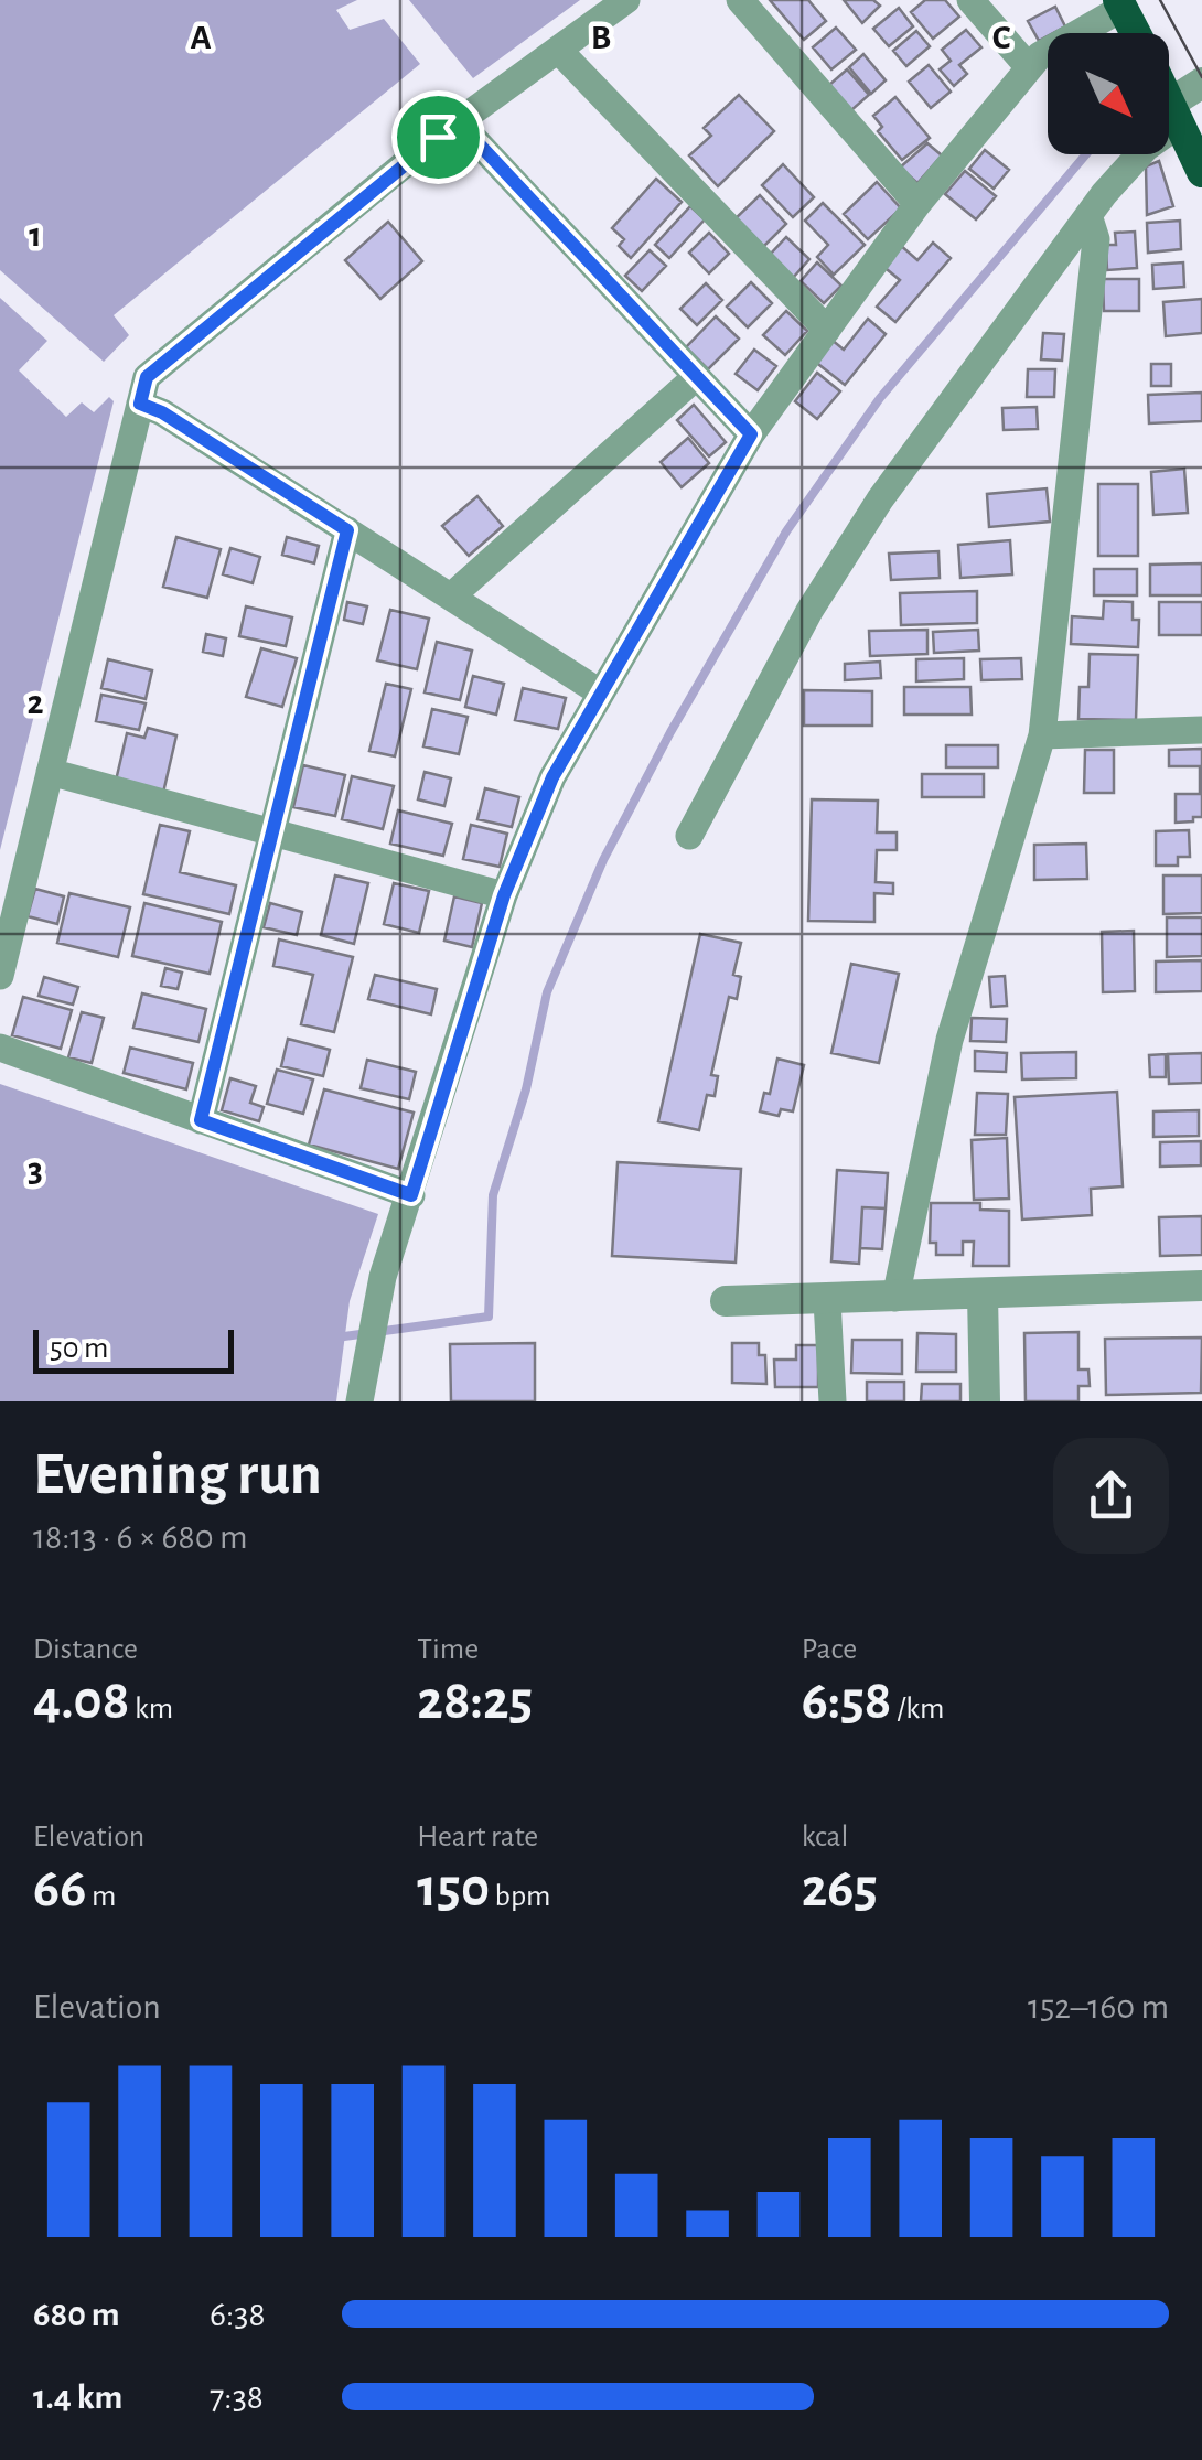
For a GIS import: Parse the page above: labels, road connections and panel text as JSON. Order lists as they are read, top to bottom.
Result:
{
  "scale_bar": "50 m",
  "north": "bottom right",
  "page": {
    "scale": "50 m",
    "heading": ["Evening run", "18:13 · 6 × 680 m"],
    "stats": [
      ["Distance", "4.08 km"],
      ["Time", "28:25"],
      ["Pace", "6:58 /km"],
      ["Elevation", "66 m"],
      ["Heart rate", "150 bpm"],
      ["kcal", "265"]
    ],
    "chart": ["Elevation", "152–160 m"],
    "list": [
      {
        "name": "680 m",
        "note": "6:38"
      },
      {
        "name": "1.4 km",
        "note": "7:38"
      }
    ]
  },
  "grid": {
    "columns": ["A", "B", "C"],
    "rows": ["1", "2", "3"]
  }
}
